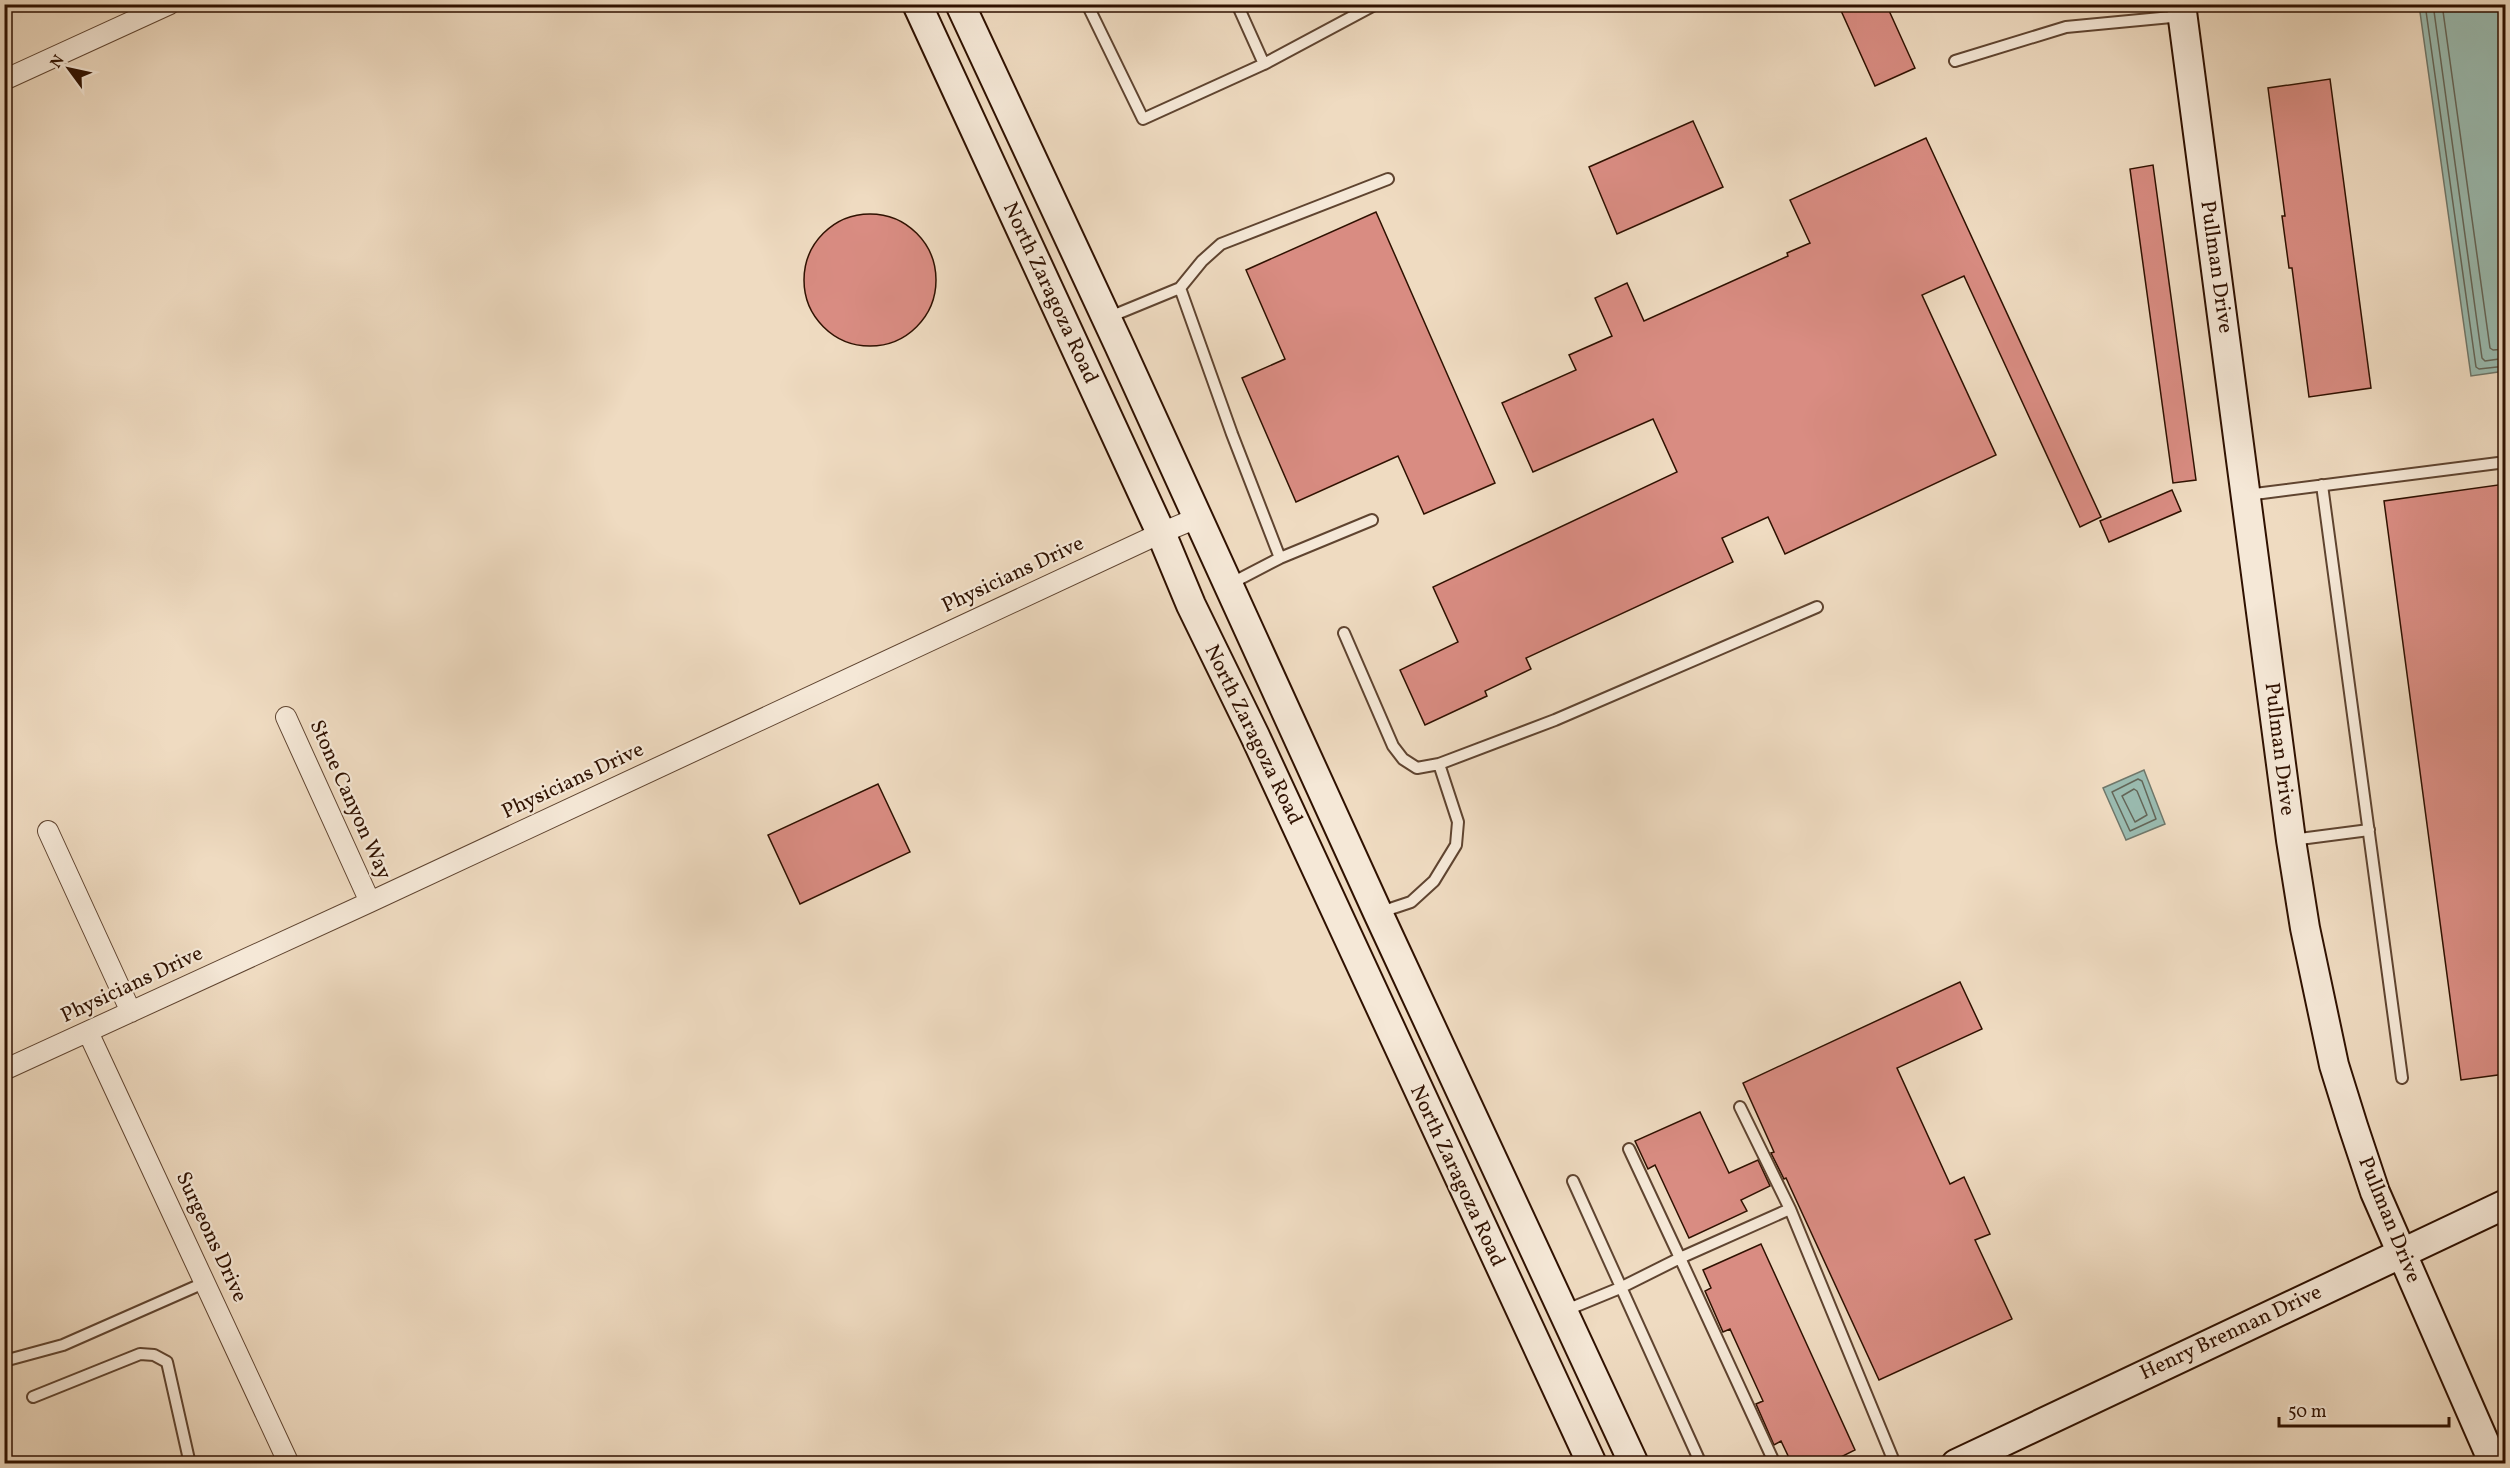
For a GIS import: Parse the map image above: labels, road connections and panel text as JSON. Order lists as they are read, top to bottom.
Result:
{
  "streets": {
    "main road": ["Pullman Drive", "North Zaragoza Road", "Henry Brennan Drive"],
    "street": ["Physicians Drive", "Stone Canyon Way", "Surgeons Drive"]
  },
  "crossings": [
    ["Pullman Drive", "Henry Brennan Drive"],
    ["North Zaragoza Road", "Physicians Drive"],
    ["Physicians Drive", "Stone Canyon Way"],
    ["Physicians Drive", "Surgeons Drive"]
  ],
  "scale_bar": "50 m",
  "north": "top left"
}
